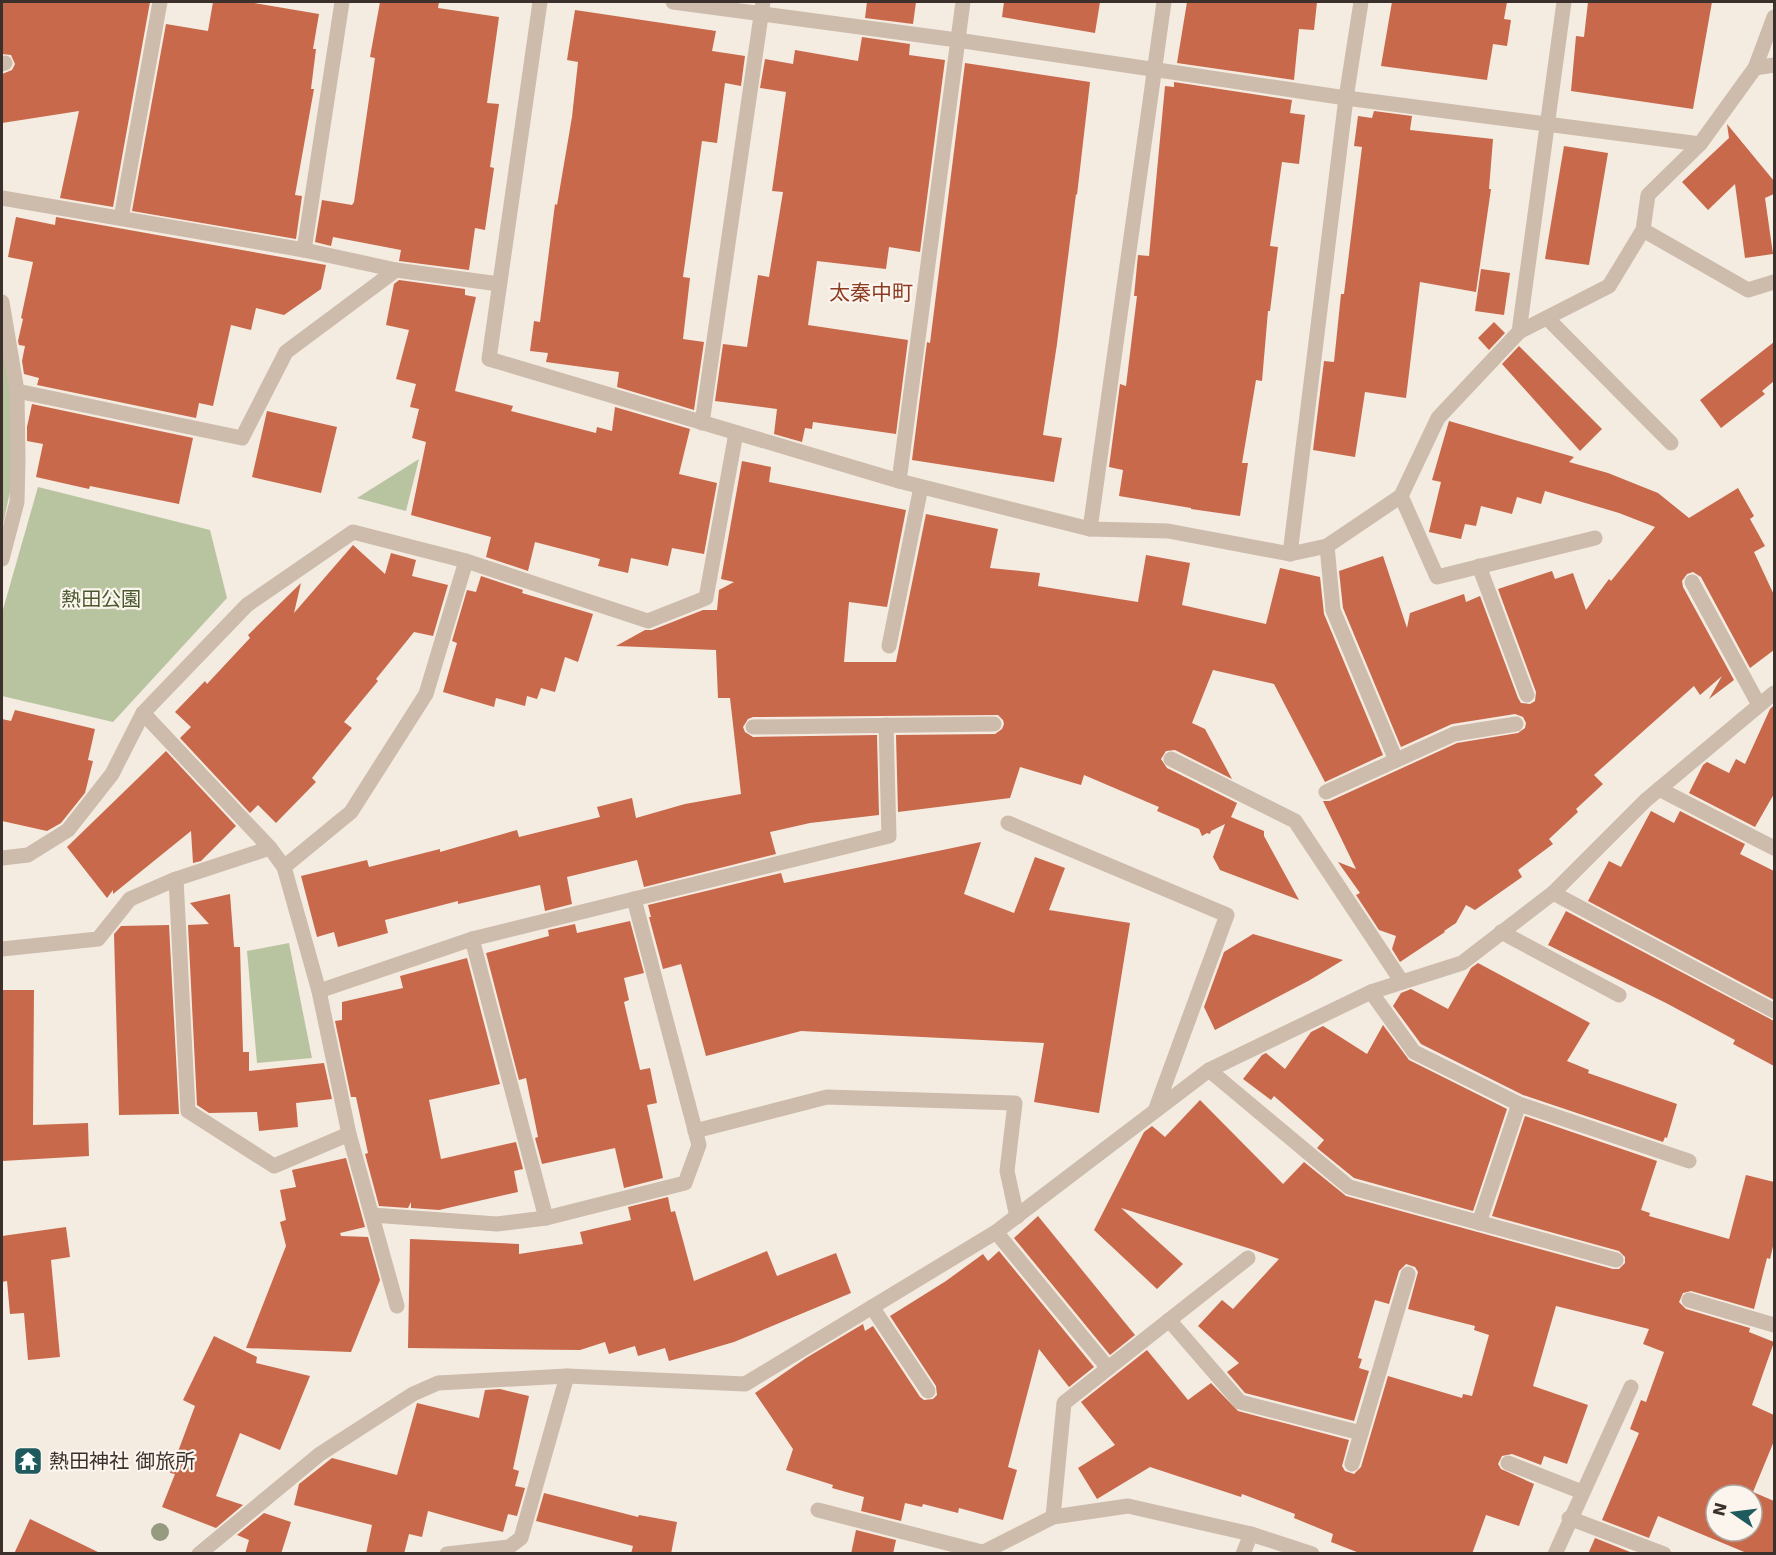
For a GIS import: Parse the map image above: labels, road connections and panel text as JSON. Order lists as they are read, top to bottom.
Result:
{
  "districts": ["太秦中町"],
  "parks": ["熱田公園"],
  "places": {
    "temple": ["熱田神社 御旅所"]
  },
  "north": "left"
}
